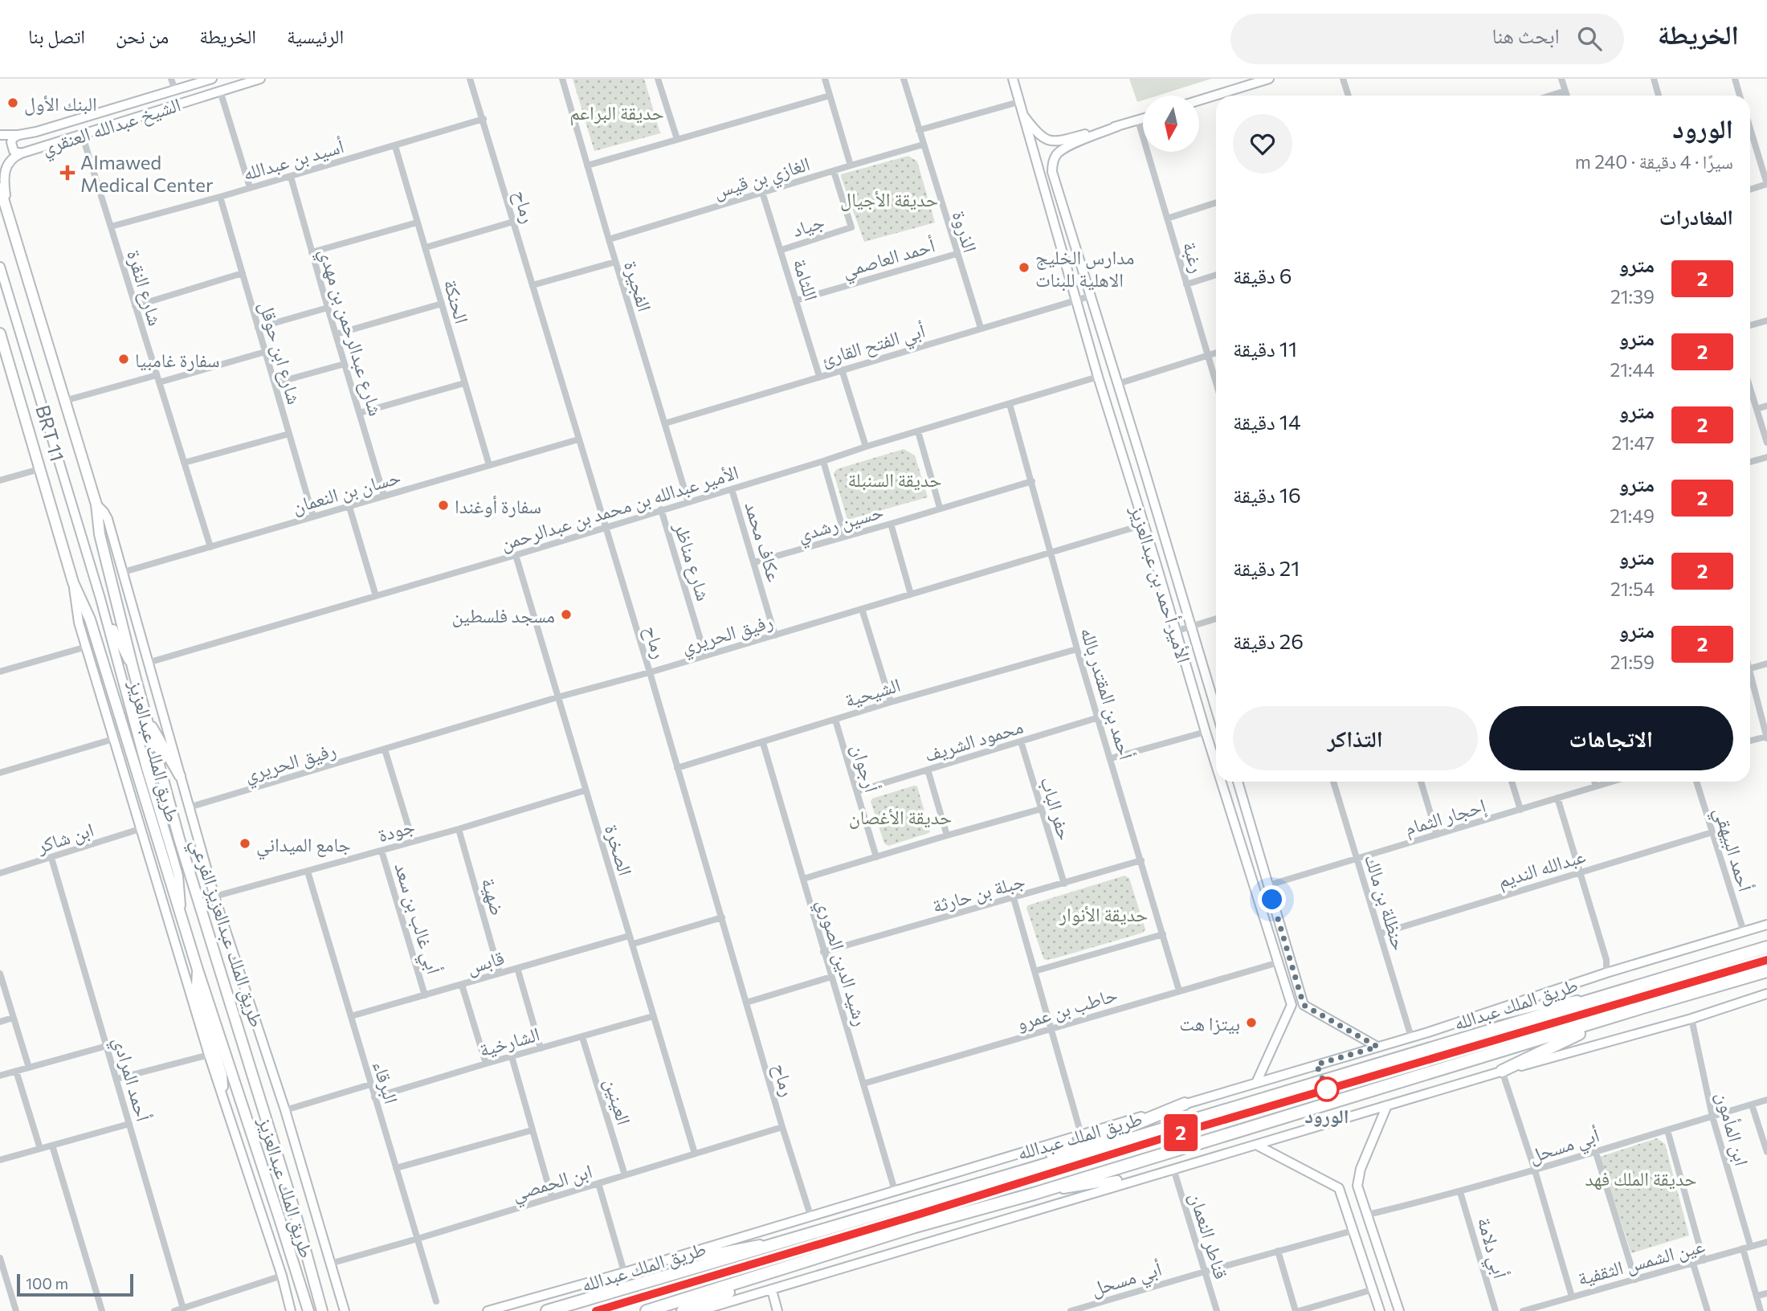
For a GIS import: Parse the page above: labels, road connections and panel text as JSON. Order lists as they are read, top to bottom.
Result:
{
  "streets": {
    "highway": ["طريق الملك عبدالله"],
    "main road": ["طريق الملك عبدالعزيز"],
    "street": [
      "الشيخ عبدالله العنقري",
      "أسيد بن عبدالله",
      "الغازي بن قيس",
      "رماح",
      "جياد",
      "الذروة",
      "أحمد العاصمي",
      "رغبة",
      "اللثامة",
      "الفجيرة",
      "شارع النقرة",
      "الحنكة",
      "شارع عبدالرحمن بن مهدي",
      "أبي الفتح القارئ",
      "شارع ابن حوقل",
      "BRT 11",
      "حسان بن النعمان",
      "الأمير عبدالله بن محمد بن عبدالرحمن",
      "حسين رشدي",
      "عكاف محمد",
      "شارع مناظر",
      "الأمير أحمد بن عبدالعزيز",
      "رفيق الحريري",
      "الشيحية",
      "أحمد بن المقتدر بالله",
      "محمود الشريف",
      "أرجوان",
      "حفر الباب",
      "إحجار الثمام",
      "جودة",
      "ابن شاكر",
      "أحمد البيهقي",
      "الصخرة",
      "عبدالله النديم",
      "جبلة بن حارثة",
      "ضهية",
      "حنظلة بن مالك",
      "أبي غالب بن سعد",
      "طريق الملك عبدالعزيز الفرعي",
      "قابس",
      "رشيد الدين الصوري",
      "حاطب بن عمرو",
      "الشارخية",
      "أحمد المرادي",
      "البرقاء",
      "العينين",
      "ابن المأمون",
      "أبي مسحل",
      "ابن الحمصي",
      "قناطر النعمان",
      "أبي دلامة",
      "عين الشمس الثقفية"
    ]
  },
  "crossings": [
    ["الشيخ عبدالله العنقري", "شارع النقرة"],
    ["الشيخ عبدالله العنقري", "طريق الملك عبدالعزيز"],
    ["أسيد بن عبدالله", "رماح"],
    ["أسيد بن عبدالله", "شارع النقرة"],
    ["أسيد بن عبدالله", "الحنكة"],
    ["أسيد بن عبدالله", "شارع عبدالرحمن بن مهدي"],
    ["أسيد بن عبدالله", "شارع ابن حوقل"],
    ["الغازي بن قيس", "جياد"],
    ["الغازي بن قيس", "الذروة"],
    ["الغازي بن قيس", "اللثامة"],
    ["الغازي بن قيس", "الفجيرة"],
    ["رماح", "حسان بن النعمان"],
    ["رماح", "الأمير عبدالله بن محمد بن عبدالرحمن"],
    ["رماح", "رفيق الحريري"],
    ["رماح", "الشيحية"],
    ["رماح", "طريق الملك عبدالله"],
    ["رماح", "ابن الحمصي"],
    ["جياد", "اللثامة"],
    ["الذروة", "أحمد العاصمي"],
    ["الذروة", "أبي الفتح القارئ"],
    ["أحمد العاصمي", "اللثامة"],
    ["اللثامة", "أبي الفتح القارئ"],
    ["الفجيرة", "أبي الفتح القارئ"],
    ["الفجيرة", "الأمير عبدالله بن محمد بن عبدالرحمن"],
    ["شارع النقرة", "حسان بن النعمان"],
    ["الحنكة", "حسان بن النعمان"],
    ["شارع عبدالرحمن بن مهدي", "حسان بن النعمان"],
    ["أبي الفتح القارئ", "الأمير أحمد بن عبدالعزيز"],
    ["شارع ابن حوقل", "حسان بن النعمان"],
    ["BRT 11", "طريق الملك عبدالعزيز"],
    ["حسان بن النعمان", "طريق الملك عبدالعزيز الفرعي"],
    ["الأمير عبدالله بن محمد بن عبدالرحمن", "عكاف محمد"],
    ["الأمير عبدالله بن محمد بن عبدالرحمن", "شارع مناظر"],
    ["الأمير عبدالله بن محمد بن عبدالرحمن", "الأمير أحمد بن عبدالعزيز"],
    ["الأمير عبدالله بن محمد بن عبدالرحمن", "أحمد بن المقتدر بالله"],
    ["الأمير عبدالله بن محمد بن عبدالرحمن", "الصخرة"],
    ["الأمير عبدالله بن محمد بن عبدالرحمن", "طريق الملك عبدالعزيز الفرعي"],
    ["حسين رشدي", "عكاف محمد"],
    ["حسين رشدي", "أحمد بن المقتدر بالله"],
    ["عكاف محمد", "رفيق الحريري"],
    ["شارع مناظر", "رفيق الحريري"],
    ["الأمير أحمد بن عبدالعزيز", "رفيق الحريري"],
    ["الأمير أحمد بن عبدالعزيز", "طريق الملك عبدالله"],
    ["الأمير أحمد بن عبدالعزيز", "حاطب بن عمرو"],
    ["رفيق الحريري", "أحمد بن المقتدر بالله"],
    ["رفيق الحريري", "الصخرة"],
    ["رفيق الحريري", "طريق الملك عبدالعزيز الفرعي"],
    ["الشيحية", "أحمد بن المقتدر بالله"],
    ["الشيحية", "أرجوان"],
    ["الشيحية", "رشيد الدين الصوري"],
    ["أحمد بن المقتدر بالله", "محمود الشريف"],
    ["أحمد بن المقتدر بالله", "جبلة بن حارثة"],
    ["أحمد بن المقتدر بالله", "حاطب بن عمرو"],
    ["محمود الشريف", "أرجوان"],
    ["محمود الشريف", "حفر الباب"],
    ["طريق الملك عبدالعزيز", "طريق الملك عبدالعزيز الفرعي"],
    ["حفر الباب", "جبلة بن حارثة"],
    ["إحجار الثمام", "حنظلة بن مالك"],
    ["جودة", "الصخرة"],
    ["جودة", "ضهية"],
    ["جودة", "أبي غالب بن سعد"],
    ["جودة", "طريق الملك عبدالعزيز الفرعي"],
    ["جودة", "البرقاء"],
    ["ابن شاكر", "أحمد المرادي"],
    ["أحمد البيهقي", "عبدالله النديم"],
    ["أحمد البيهقي", "طريق الملك عبدالله"],
    ["الصخرة", "قابس"],
    ["الصخرة", "الشارخية"],
    ["الصخرة", "ابن الحمصي"],
    ["عبدالله النديم", "حنظلة بن مالك"],
    ["جبلة بن حارثة", "رشيد الدين الصوري"],
    ["ضهية", "قابس"],
    ["حنظلة بن مالك", "طريق الملك عبدالله"],
    ["أبي غالب بن سعد", "قابس"],
    ["طريق الملك عبدالعزيز الفرعي", "ابن الحمصي"],
    ["قابس", "البرقاء"],
    ["رشيد الدين الصوري", "طريق الملك عبدالله"],
    ["رشيد الدين الصوري", "حاطب بن عمرو"],
    ["الشارخية", "البرقاء"],
    ["الشارخية", "العينين"],
    ["البرقاء", "ابن الحمصي"],
    ["العينين", "ابن الحمصي"],
    ["ابن المأمون", "أبي مسحل"],
    ["ابن المأمون", "عين الشمس الثقفية"],
    ["أبي مسحل", "قناطر النعمان"],
    ["أبي مسحل", "أبي دلامة"]
  ],
  "parks": [
    "حديقة البراعم",
    "حديقة الأجيال",
    "حديقة السنبلة",
    "حديقة الأغصان",
    "حديقة الأنوار",
    "حديقة الملك فهد"
  ],
  "places": {
    "other": [
      "البنك الأول",
      "مدارس الخليج الاهلية للبنات",
      "سفارة غامبيا",
      "سفارة أوغندا",
      "مسجد فلسطين",
      "جامع الميداني",
      "بيتزا هت",
      "الورود"
    ],
    "health": ["Almawed Medical Center"]
  },
  "lines": ["metro line 2"],
  "scale_bar": "100 m",
  "north": "bottom",
  "page": {
    "header": "الخريطة",
    "search": "ابحث هنا",
    "nav": [
      "الرئيسية",
      "الخريطة",
      "من نحن",
      "اتصل بنا"
    ],
    "on_map": "2",
    "heading": [
      ["الورود", "سيرًا · 4 دقيقة · 240 m"],
      "المغادرات"
    ],
    "list": [
      {
        "mark": "2",
        "name": "مترو",
        "note": "21:39",
        "value": "6 دقيقة"
      },
      {
        "mark": "2",
        "name": "مترو",
        "note": "21:44",
        "value": "11 دقيقة"
      },
      {
        "mark": "2",
        "name": "مترو",
        "note": "21:47",
        "value": "14 دقيقة"
      },
      {
        "mark": "2",
        "name": "مترو",
        "note": "21:49",
        "value": "16 دقيقة"
      },
      {
        "mark": "2",
        "name": "مترو",
        "note": "21:54",
        "value": "21 دقيقة"
      },
      {
        "mark": "2",
        "name": "مترو",
        "note": "21:59",
        "value": "26 دقيقة"
      }
    ],
    "buttons": ["الاتجاهات", "التذاكر"],
    "scale": "100 m"
  }
}
